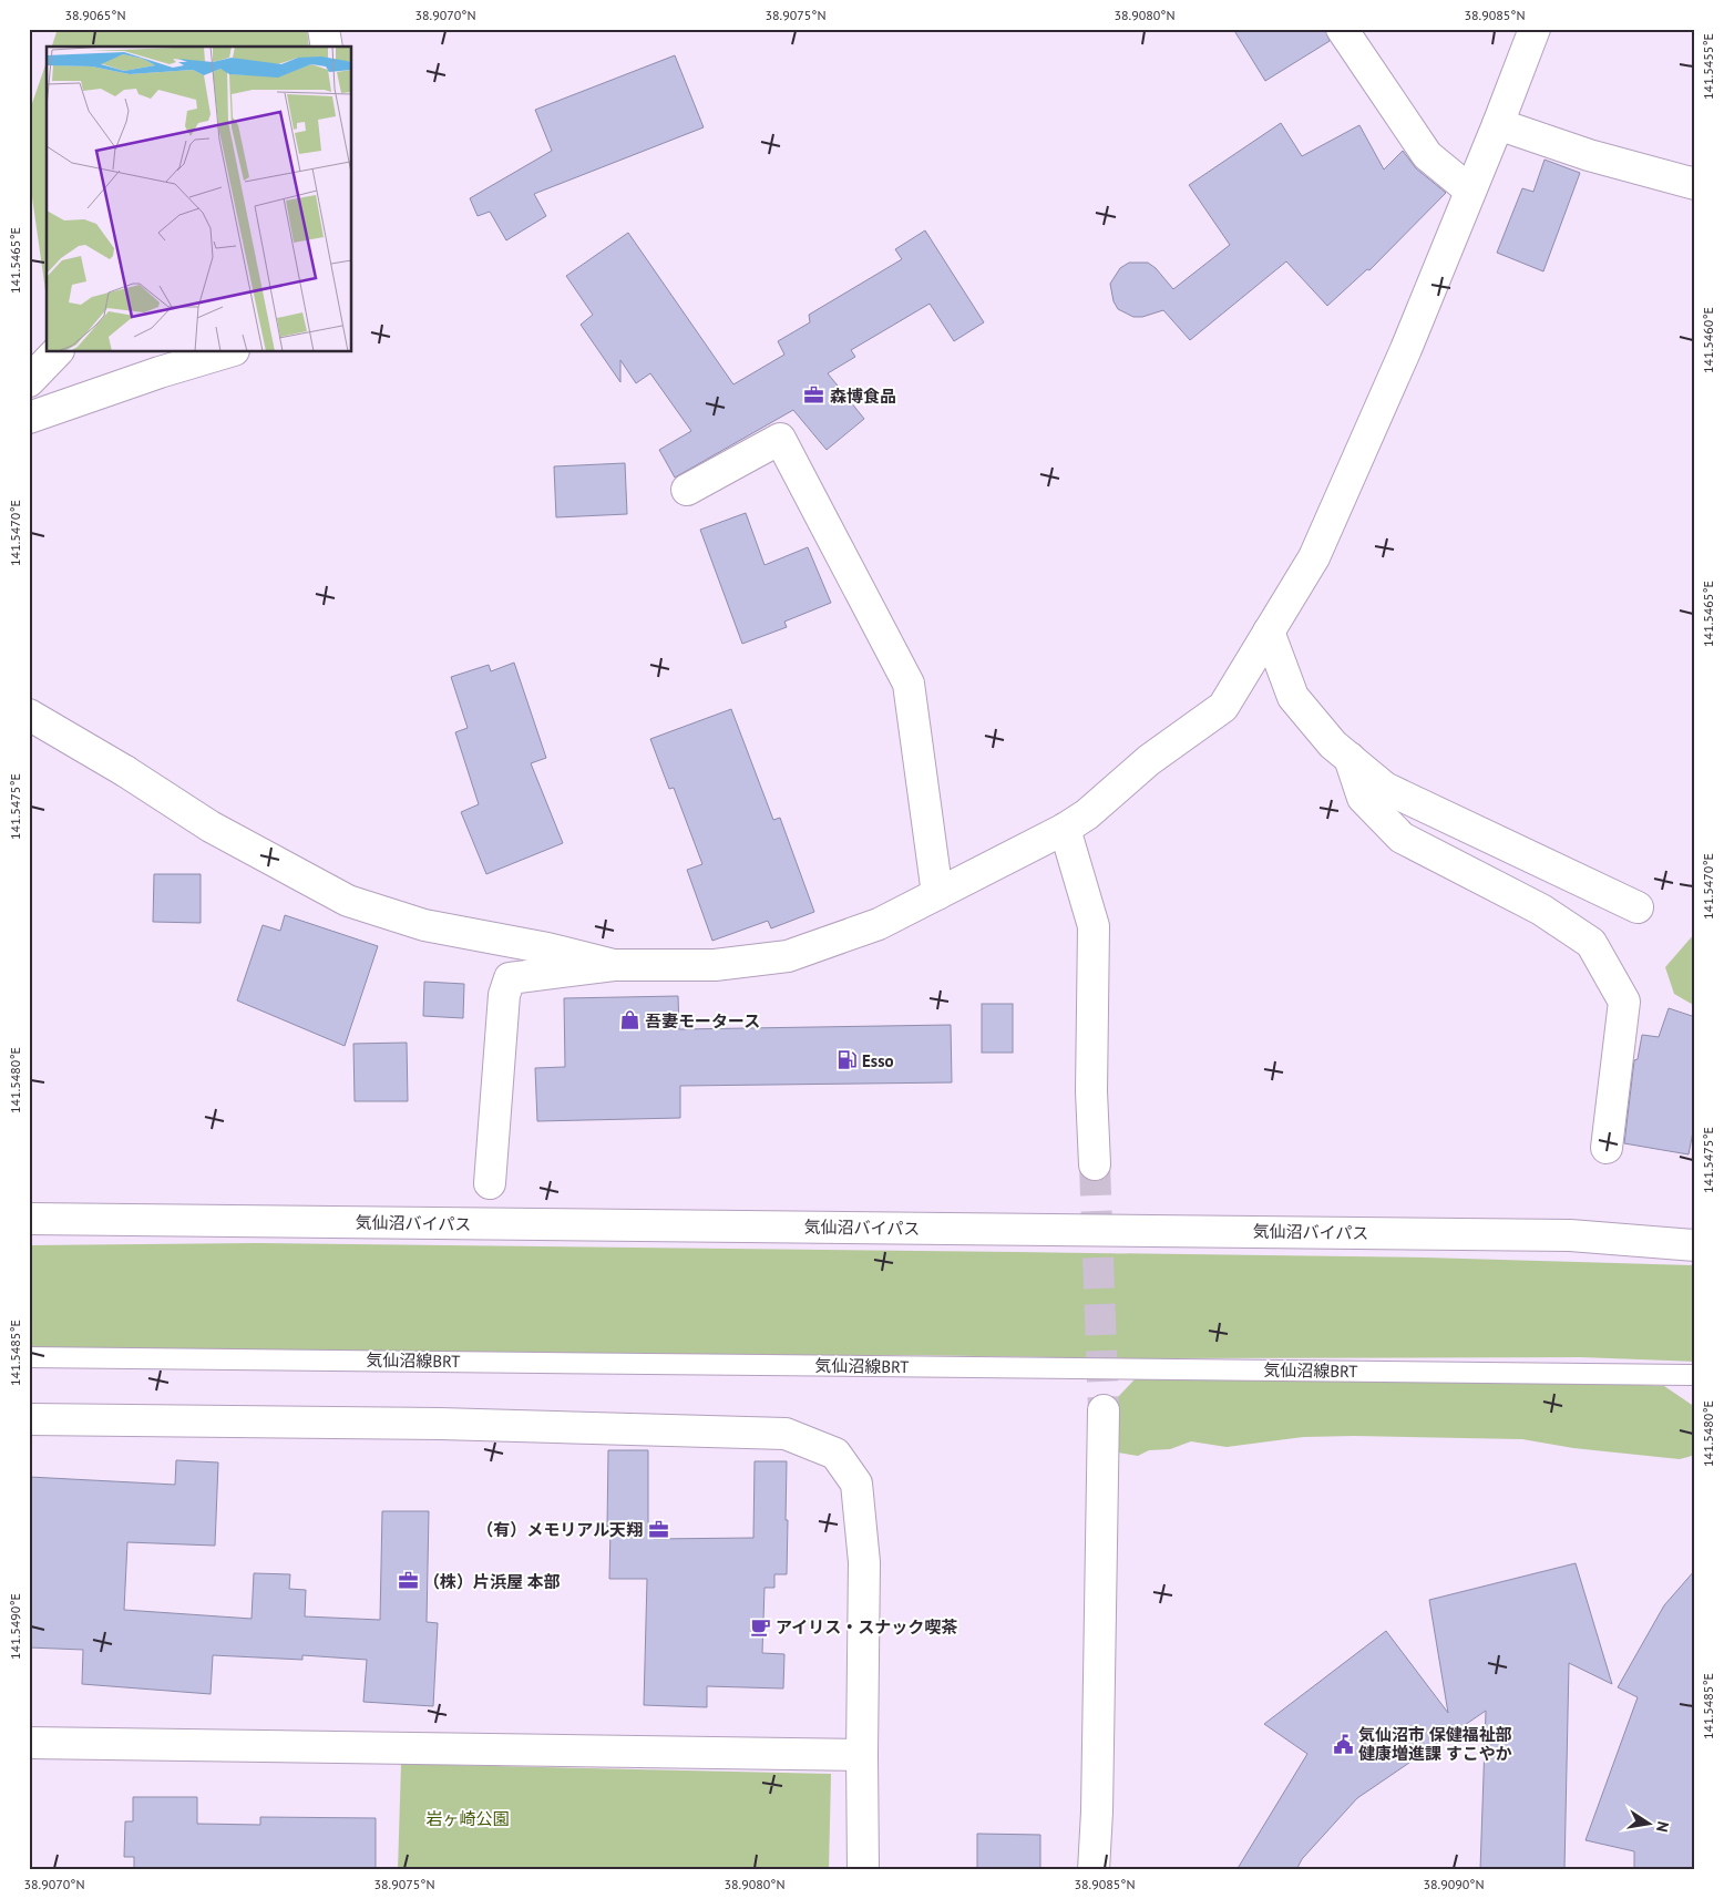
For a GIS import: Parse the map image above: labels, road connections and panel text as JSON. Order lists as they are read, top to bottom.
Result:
{
  "streets": {
    "main road": ["気仙沼バイパス"],
    "lane": ["気仙沼線BRT"]
  },
  "parks": ["岩ヶ崎公園"],
  "places": {
    "office": ["森博食品", "（有）メモリアル天翔", "（株）片浜屋 本部"],
    "shop": ["吾妻モータース"],
    "fuel station": ["Esso"],
    "cafe": ["アイリス・スナック喫茶"],
    "public building": ["気仙沼市 保健福祉部 健康増進課 すこやか"]
  },
  "north": "right",
  "coordinates": [
    "38.9065°N",
    "38.9070°N",
    "38.9075°N",
    "38.9080°N",
    "38.9085°N",
    "141.5455°E",
    "141.5465°E",
    "141.5460°E",
    "141.5470°E",
    "141.5475°E",
    "141.5480°E",
    "141.5485°E",
    "141.5490°E",
    "38.9090°N"
  ]
}
